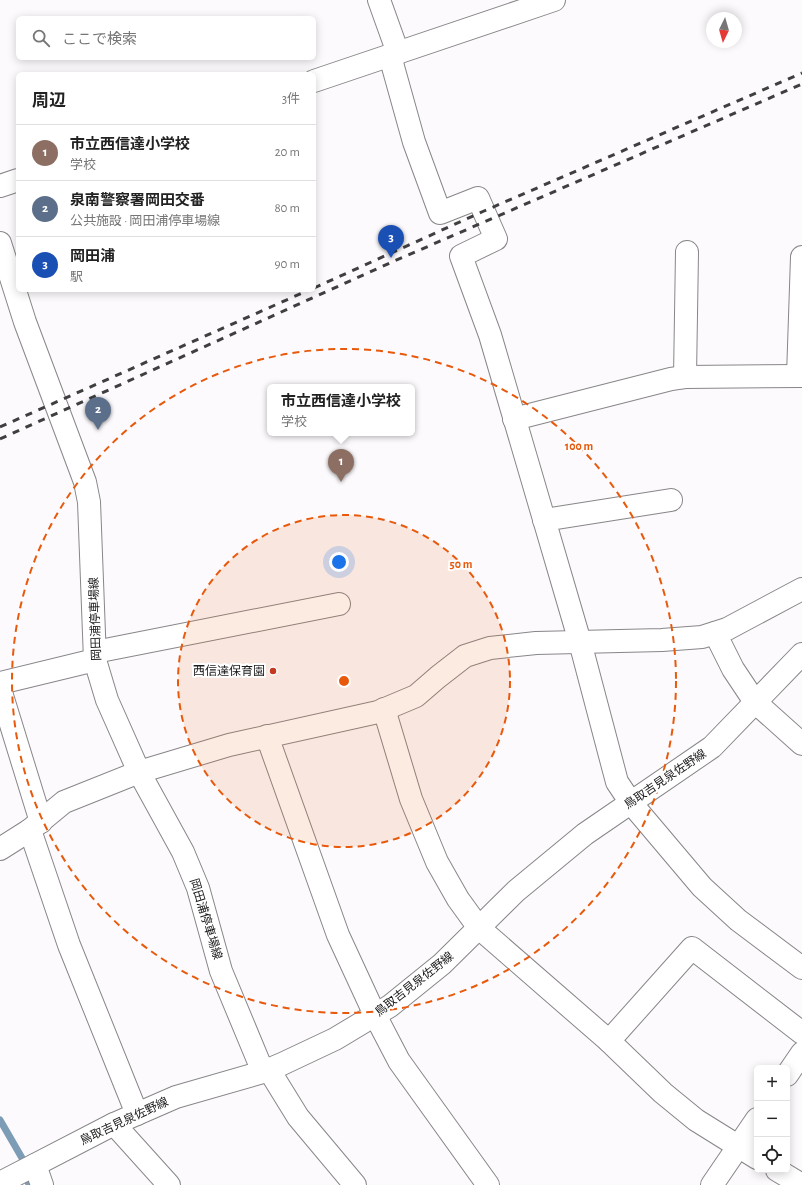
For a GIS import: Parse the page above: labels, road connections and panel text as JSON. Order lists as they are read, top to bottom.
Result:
{
  "streets": {
    "street": ["岡田浦停車場線", "鳥取吉見泉佐野線"]
  },
  "crossings": [
    ["岡田浦停車場線", "鳥取吉見泉佐野線"]
  ],
  "places": ["西信達保育園"],
  "north": "bottom",
  "page": {
    "search": "ここで検索",
    "heading": ["周辺", "3件"],
    "list": [
      {
        "mark": "1",
        "name": "市立西信達小学校",
        "note": "学校",
        "value": "20 m"
      },
      {
        "mark": "2",
        "name": "泉南警察署岡田交番",
        "note": "公共施設 · 岡田浦停車場線",
        "value": "80 m"
      },
      {
        "mark": "3",
        "name": "岡田浦",
        "note": "駅",
        "value": "90 m"
      }
    ],
    "pins": ["3", "2", "1"],
    "popup": ["市立西信達小学校", "学校"],
    "map_buttons": ["+", "−"]
  },
  "rings": ["100 m", "50 m"]
}
